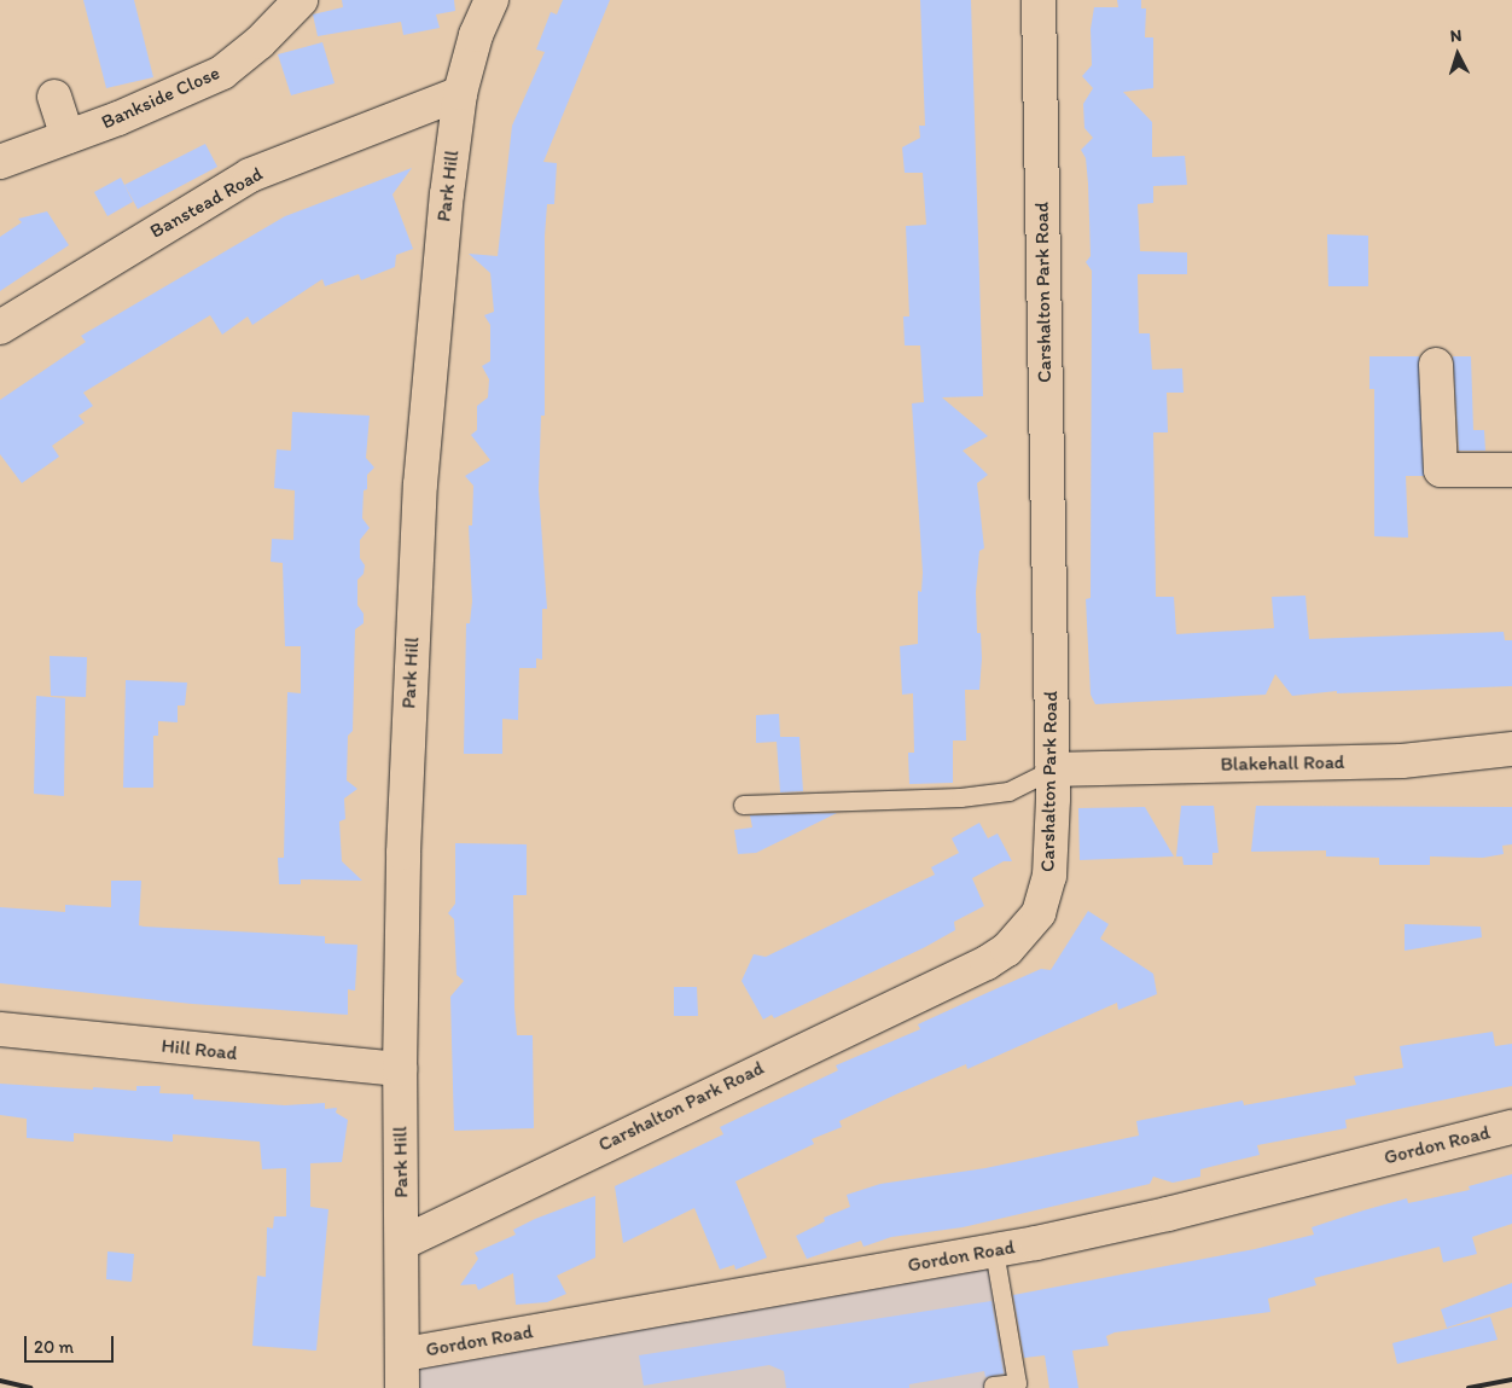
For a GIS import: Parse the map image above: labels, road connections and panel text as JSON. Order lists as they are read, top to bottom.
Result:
{
  "streets": {
    "street": [
      "Bankside Close",
      "Park Hill",
      "Banstead Road",
      "Carshalton Park Road",
      "Blakehall Road",
      "Hill Road",
      "Gordon Road"
    ]
  },
  "crossings": [
    ["Park Hill", "Banstead Road"],
    ["Park Hill", "Carshalton Park Road"],
    ["Park Hill", "Hill Road"],
    ["Park Hill", "Gordon Road"],
    ["Carshalton Park Road", "Blakehall Road"]
  ],
  "scale_bar": "20 m",
  "north": "top"
}
